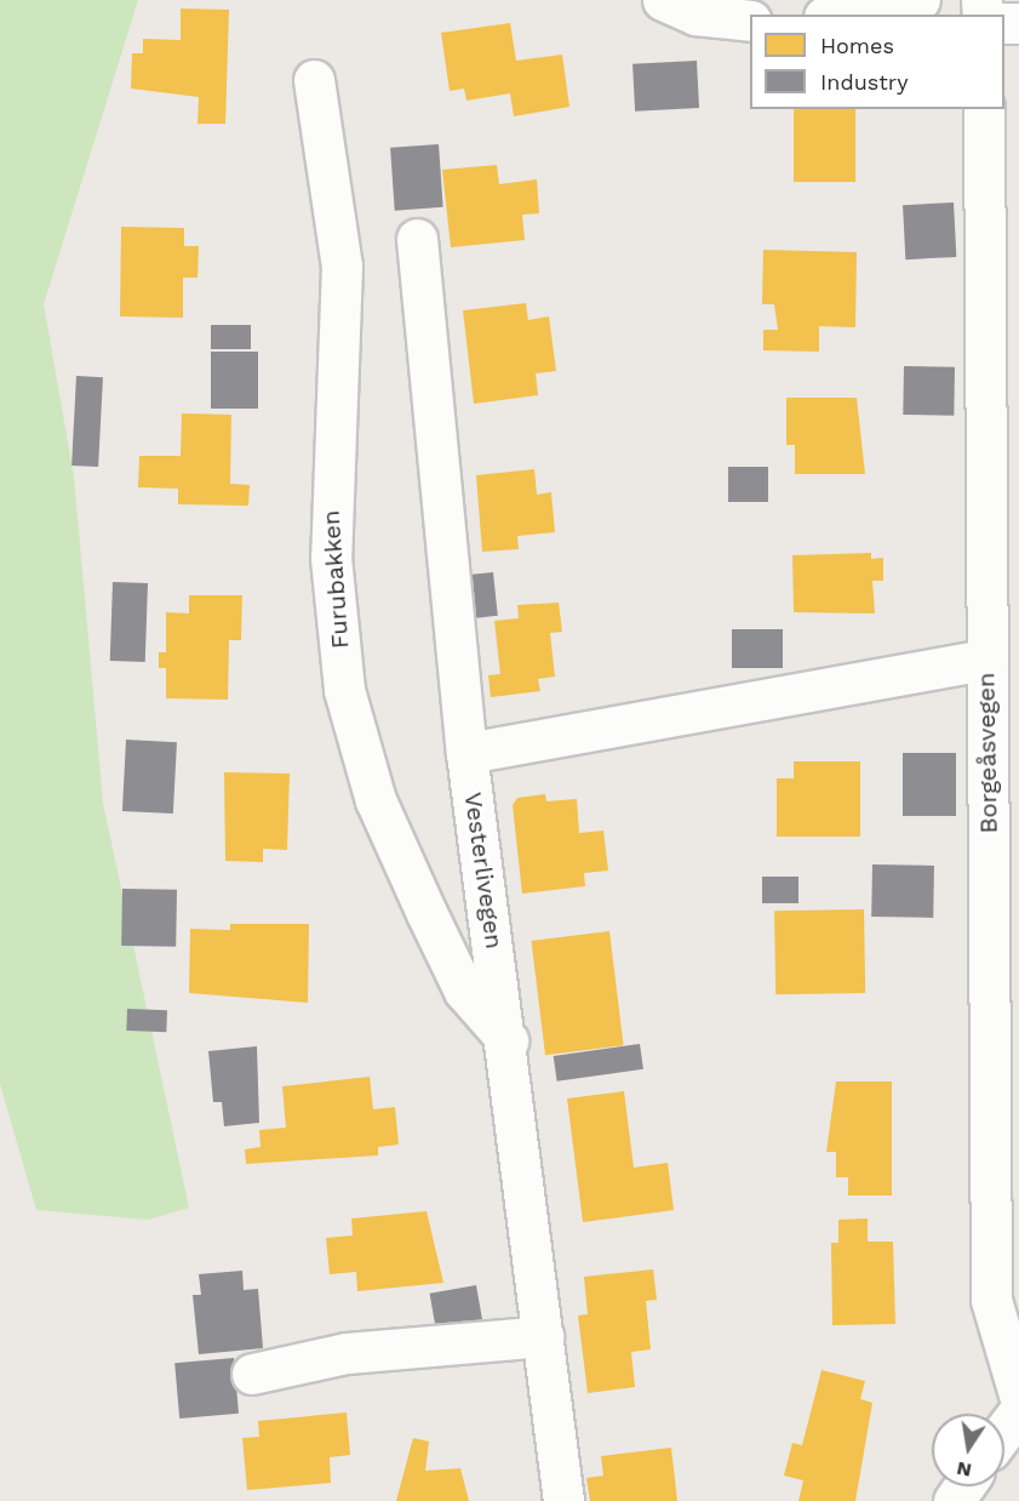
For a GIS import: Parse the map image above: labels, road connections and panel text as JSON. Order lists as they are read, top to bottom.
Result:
{
  "streets": {
    "street": ["Furubakken", "Borgeåsvegen", "Vesterlivegen"]
  },
  "crossings": [
    ["Furubakken", "Vesterlivegen"]
  ],
  "legend": ["Homes", "Industry"],
  "north": "bottom"
}
